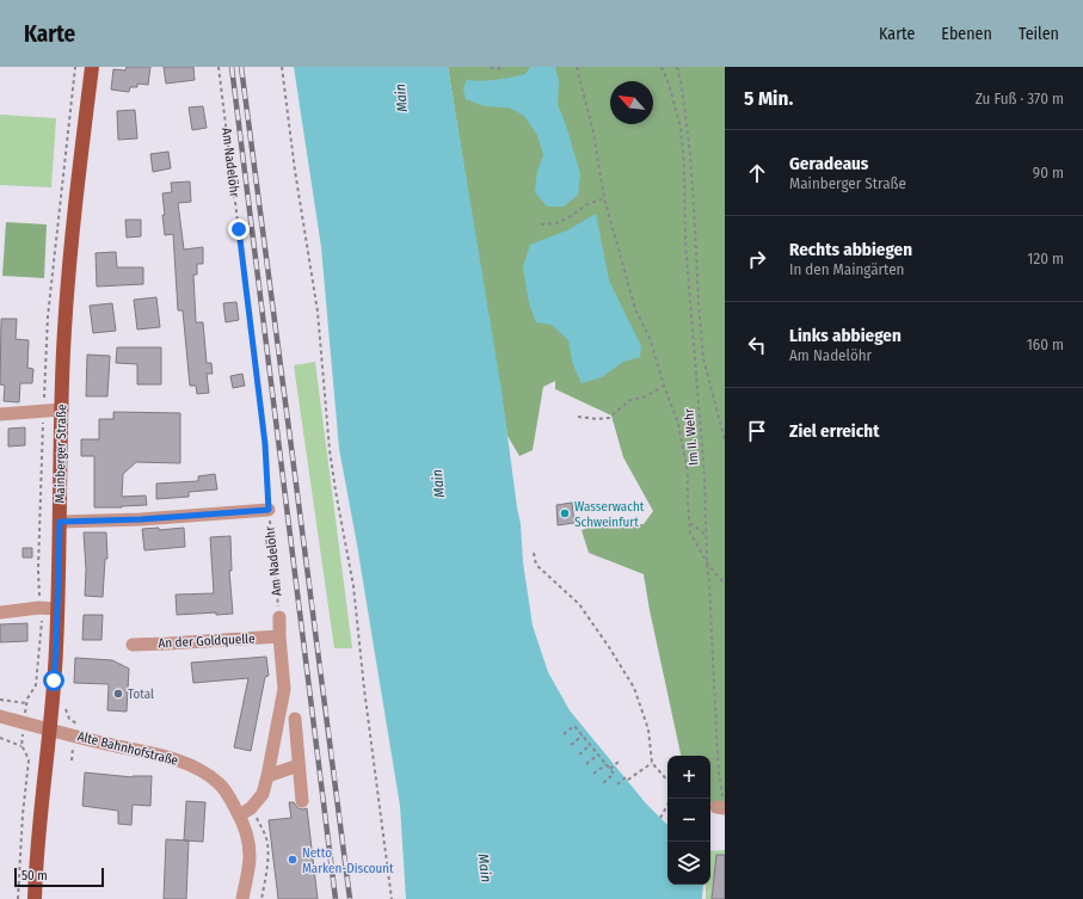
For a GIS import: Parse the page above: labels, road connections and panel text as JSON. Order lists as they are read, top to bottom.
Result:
{
  "streets": {
    "main road": ["Mainberger Straße"],
    "street": ["An der Goldquelle", "Alte Bahnhofstraße"],
    "path": ["Am Nadelöhr", "Im II. Wehr"]
  },
  "crossings": [
    ["Mainberger Straße", "Alte Bahnhofstraße"]
  ],
  "water": ["Main"],
  "places": ["Wasserwacht Schweinfurt", "Total", "Netto Marken-Discount"],
  "scale_bar": "50 m",
  "north": "top left",
  "page": {
    "header": "Karte",
    "nav": ["Karte", "Ebenen", "Teilen"],
    "heading": ["5 Min.", "Zu Fuß · 370 m"],
    "list": [
      ["Geradeaus", "Mainberger Straße", "90 m"],
      ["Rechts abbiegen", "In den Maingärten", "120 m"],
      ["Links abbiegen", "Am Nadelöhr", "160 m"],
      "Ziel erreicht"
    ],
    "map_buttons": ["+", "−"],
    "scale": "50 m"
  }
}
